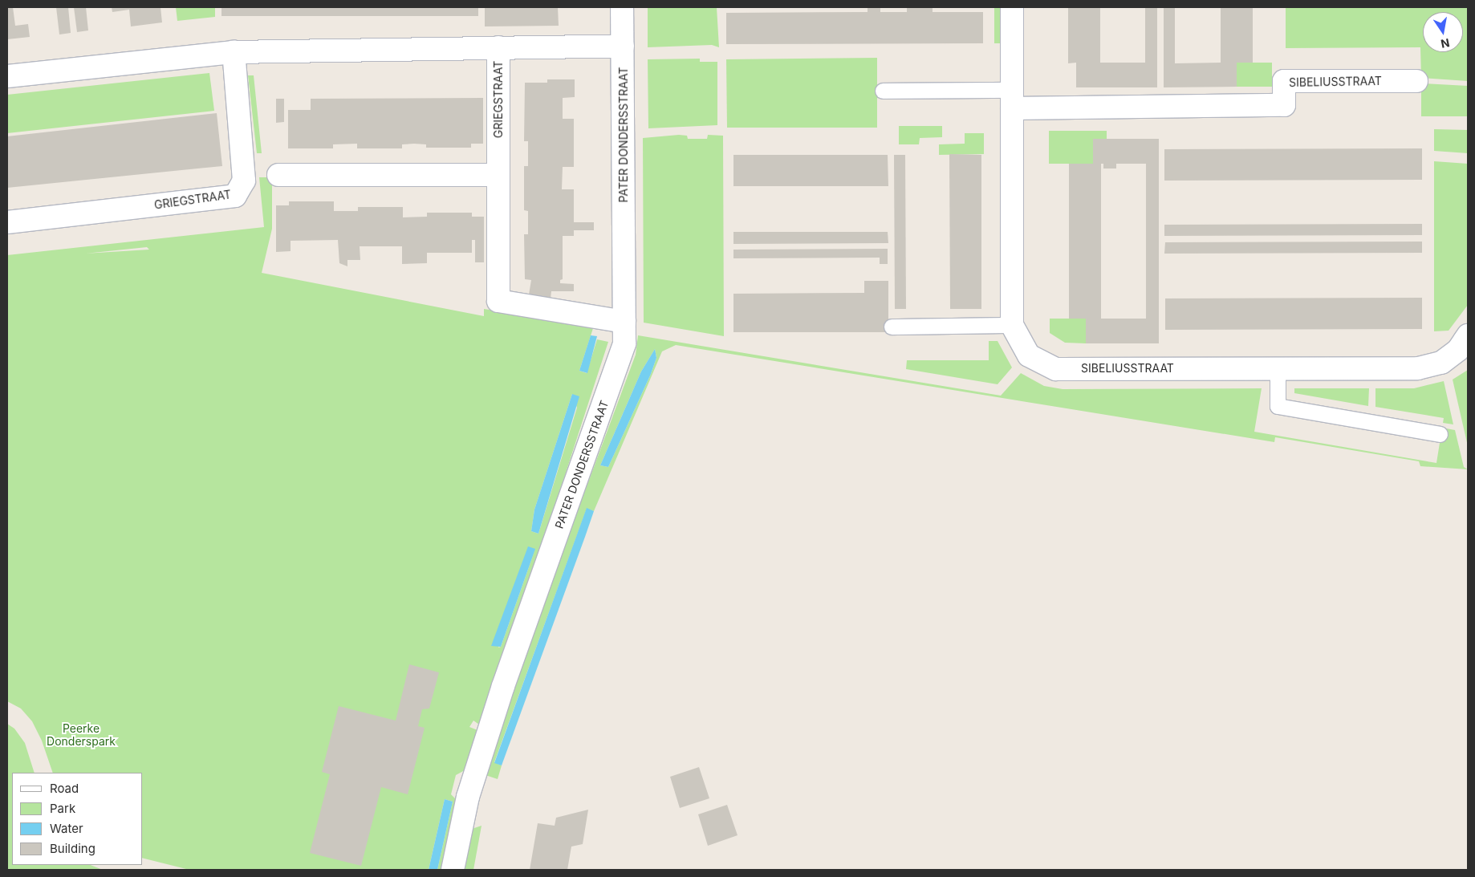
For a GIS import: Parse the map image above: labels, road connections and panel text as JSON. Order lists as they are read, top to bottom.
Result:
{
  "streets": {
    "street": ["SIBELIUSSTRAAT", "GRIEGSTRAAT", "PATER DONDERSSTRAAT"]
  },
  "crossings": [
    ["GRIEGSTRAAT", "PATER DONDERSSTRAAT"]
  ],
  "parks": ["Peerke Donderspark"],
  "legend": [
    "Road",
    "Park",
    "Water",
    "Building"
  ],
  "north": "bottom"
}
